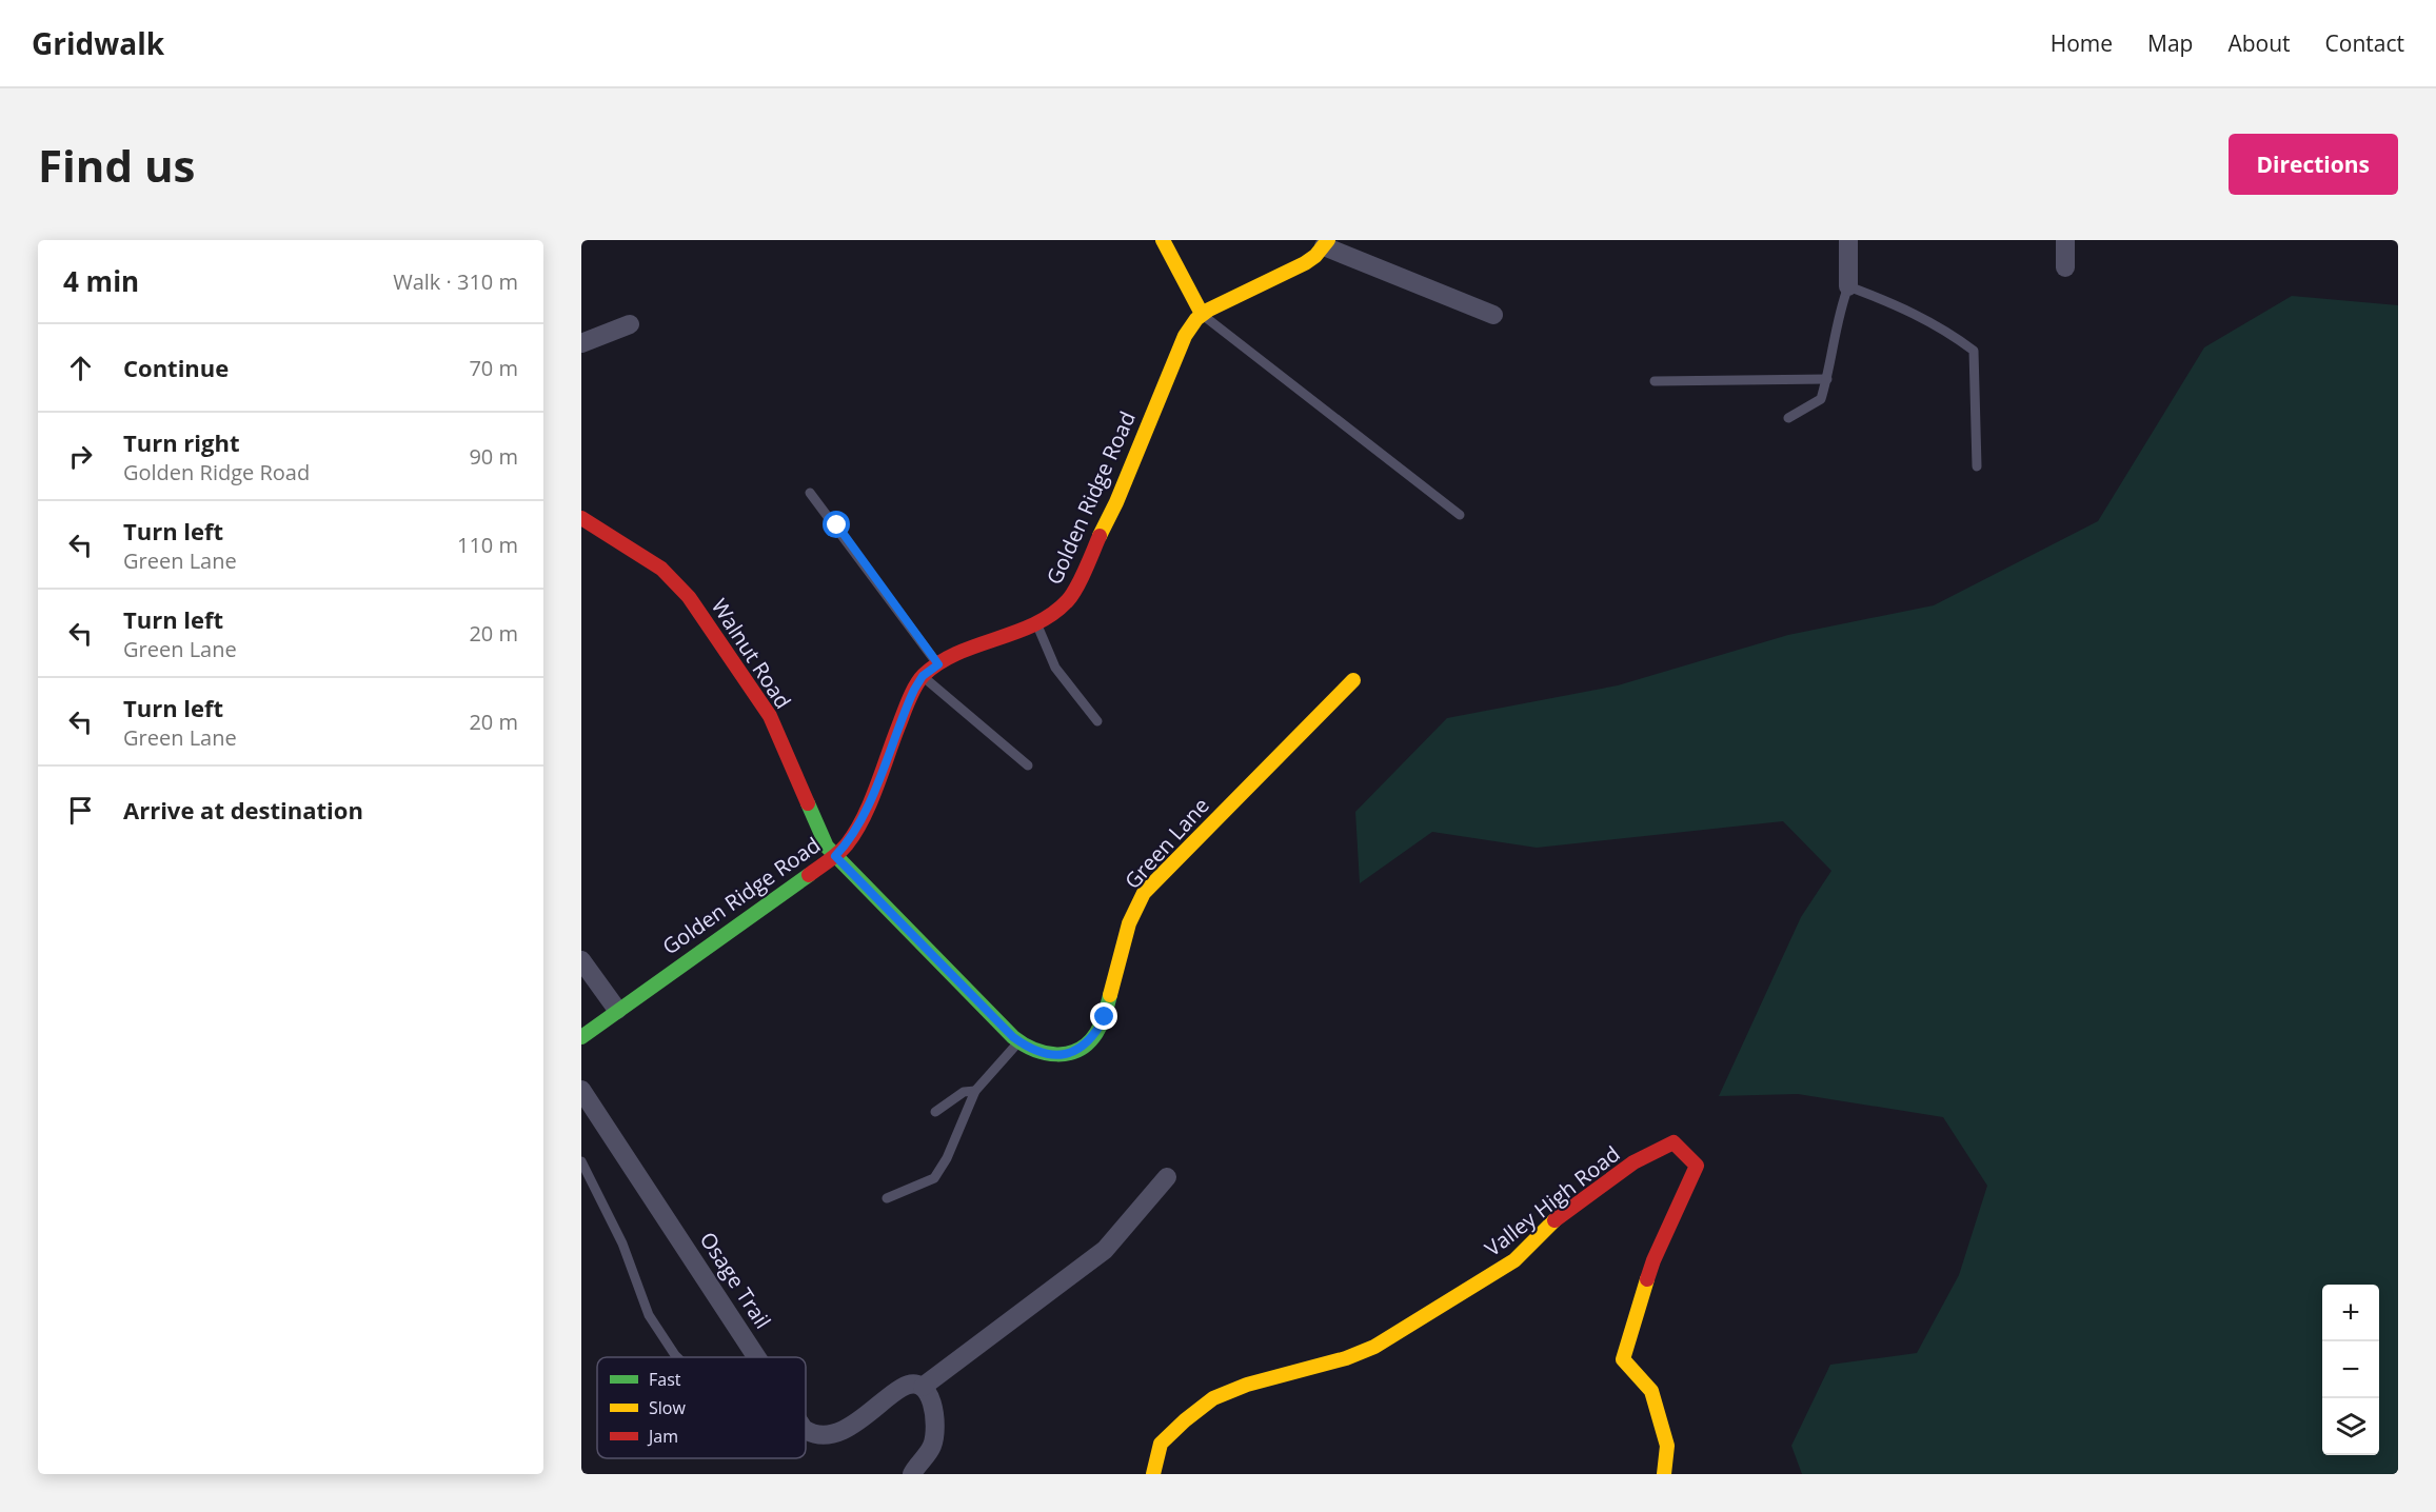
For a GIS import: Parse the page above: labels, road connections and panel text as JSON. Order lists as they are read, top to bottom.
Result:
{
  "streets": {
    "street": [
      "Golden Ridge Road",
      "Walnut Road",
      "Green Lane",
      "Valley High Road",
      "Osage Trail"
    ]
  },
  "crossings": [
    ["Golden Ridge Road", "Walnut Road"],
    ["Golden Ridge Road", "Green Lane"],
    ["Walnut Road", "Green Lane"]
  ],
  "legend": ["Fast", "Slow", "Jam"],
  "page": {
    "header": "Gridwalk",
    "nav": [
      "Home",
      "Map",
      "About",
      "Contact"
    ],
    "buttons": "Directions",
    "title": "Find us",
    "heading": ["4 min", "Walk · 310 m"],
    "list": [
      ["Continue", "70 m"],
      ["Turn right", "Golden Ridge Road", "90 m"],
      ["Turn left", "Green Lane", "110 m"],
      ["Turn left", "Green Lane", "20 m"],
      ["Turn left", "Green Lane", "20 m"],
      "Arrive at destination"
    ],
    "map_buttons": ["+", "−"]
  }
}
